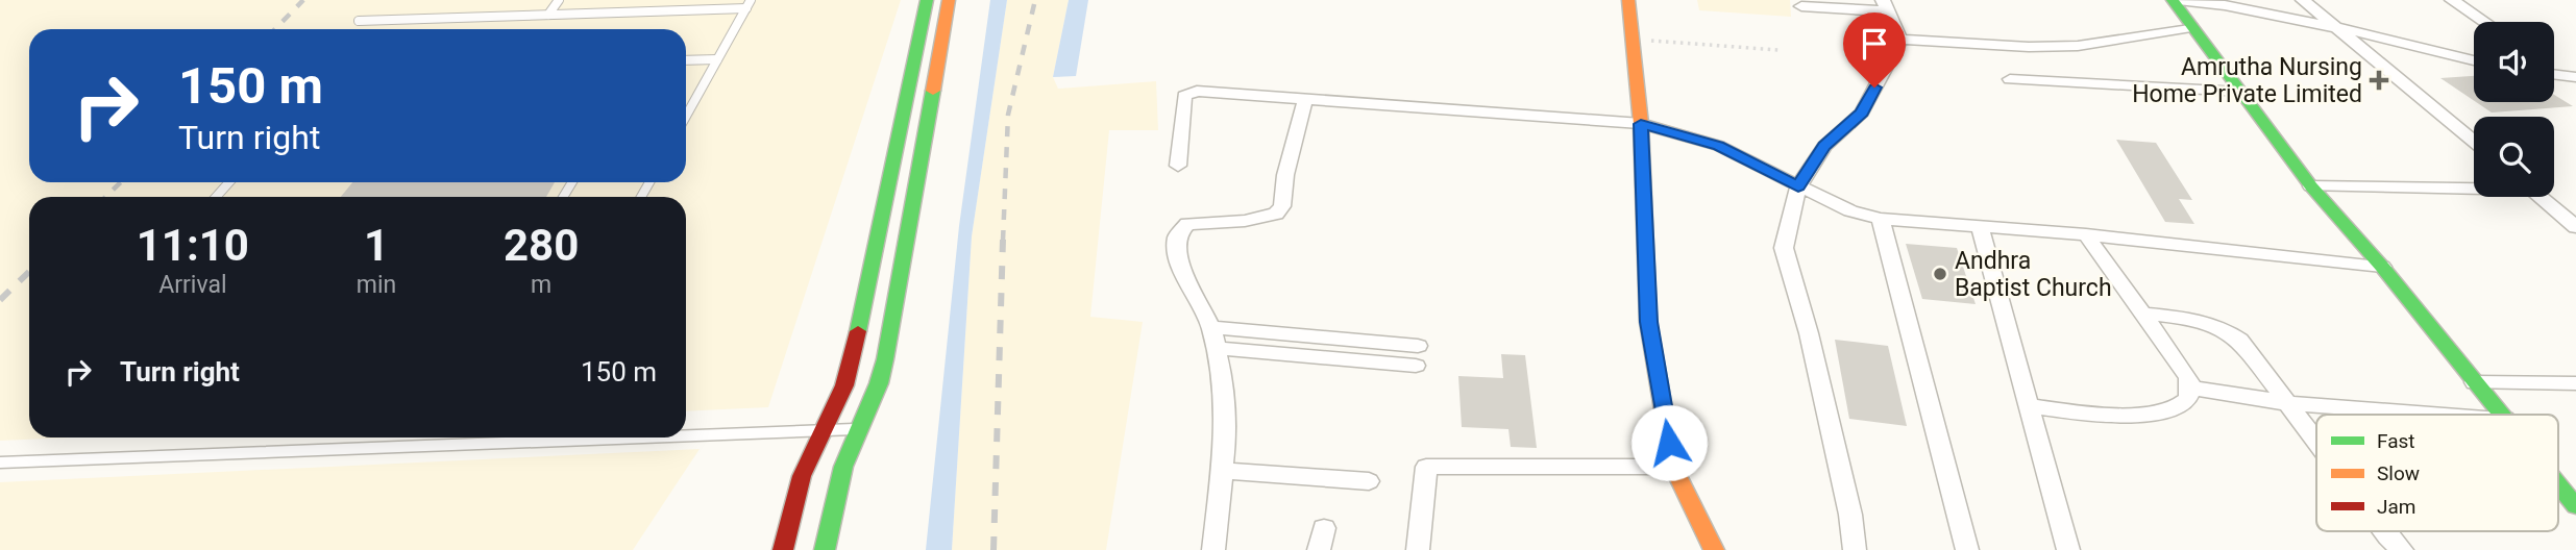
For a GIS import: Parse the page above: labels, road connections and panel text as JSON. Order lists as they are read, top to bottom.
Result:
{
  "places": {
    "health": ["Amrutha Nursing Home Private Limited"],
    "other": ["Andhra Baptist Church"]
  },
  "legend": ["Fast", "Slow", "Jam"],
  "page": {
    "turn": ["150 m", "Turn right"],
    "eta": [
      "11:10",
      "Arrival",
      "1",
      "min",
      "280",
      "m"
    ],
    "list": [
      {
        "name": "Turn right",
        "value": "150 m"
      }
    ]
  }
}
